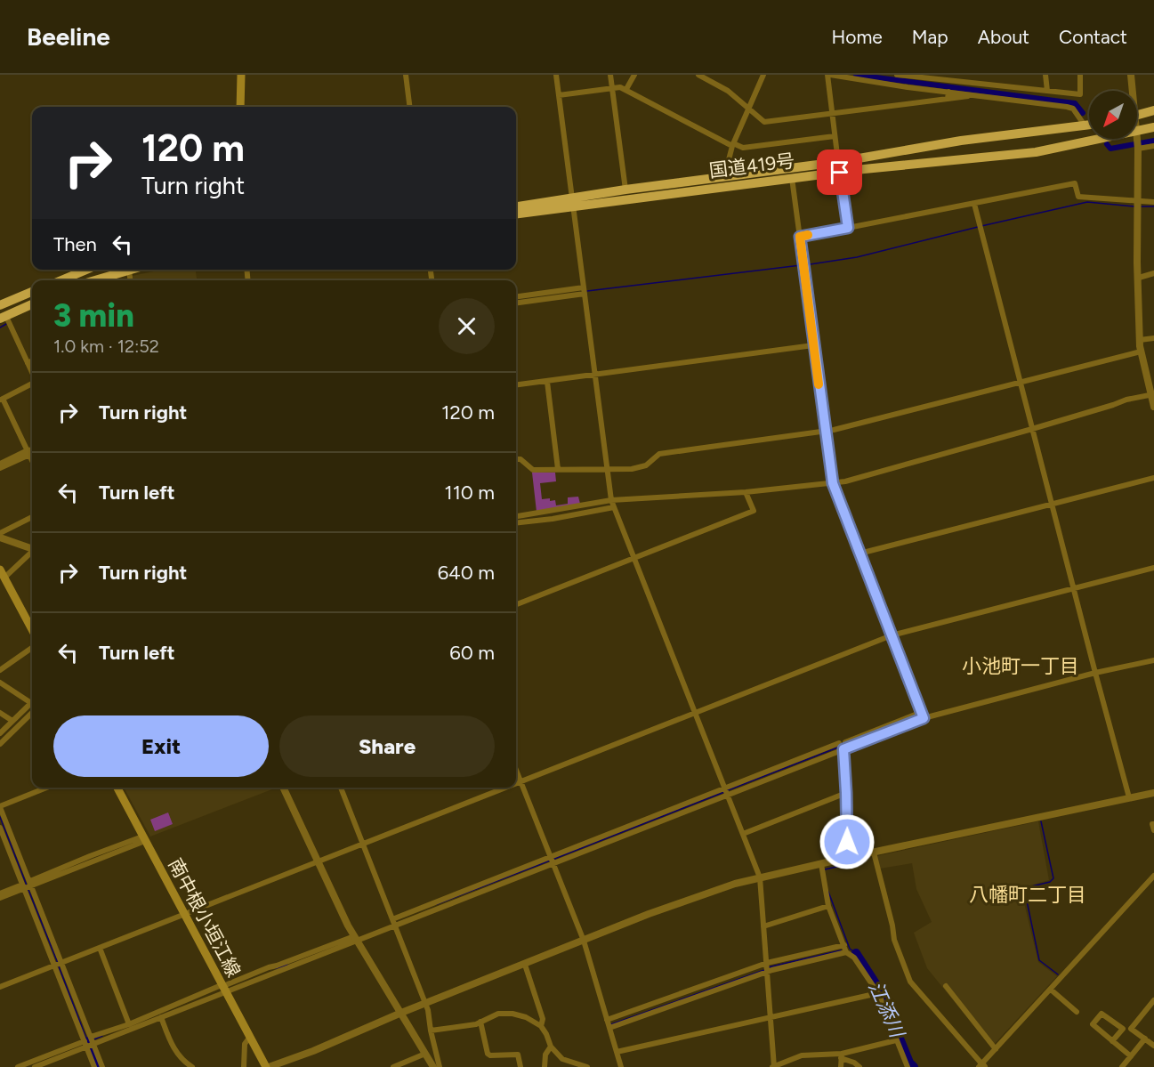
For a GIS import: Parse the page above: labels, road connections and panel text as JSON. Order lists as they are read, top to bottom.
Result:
{
  "streets": {
    "highway": ["国道419号"],
    "main road": ["南中根小垣江線"]
  },
  "districts": ["小池町一丁目", "八幡町二丁目"],
  "water": ["江添川"],
  "north": "bottom left",
  "page": {
    "header": "Beeline",
    "nav": [
      "Home",
      "Map",
      "About",
      "Contact"
    ],
    "turn": ["120 m", "Turn right"],
    "then": "Then",
    "heading": ["3 min", "1.0 km · 12:52"],
    "list": [
      {
        "name": "Turn right",
        "value": "120 m"
      },
      {
        "name": "Turn left",
        "value": "110 m"
      },
      {
        "name": "Turn right",
        "value": "640 m"
      },
      {
        "name": "Turn left",
        "value": "60 m"
      }
    ],
    "buttons": ["Exit", "Share"]
  }
}
